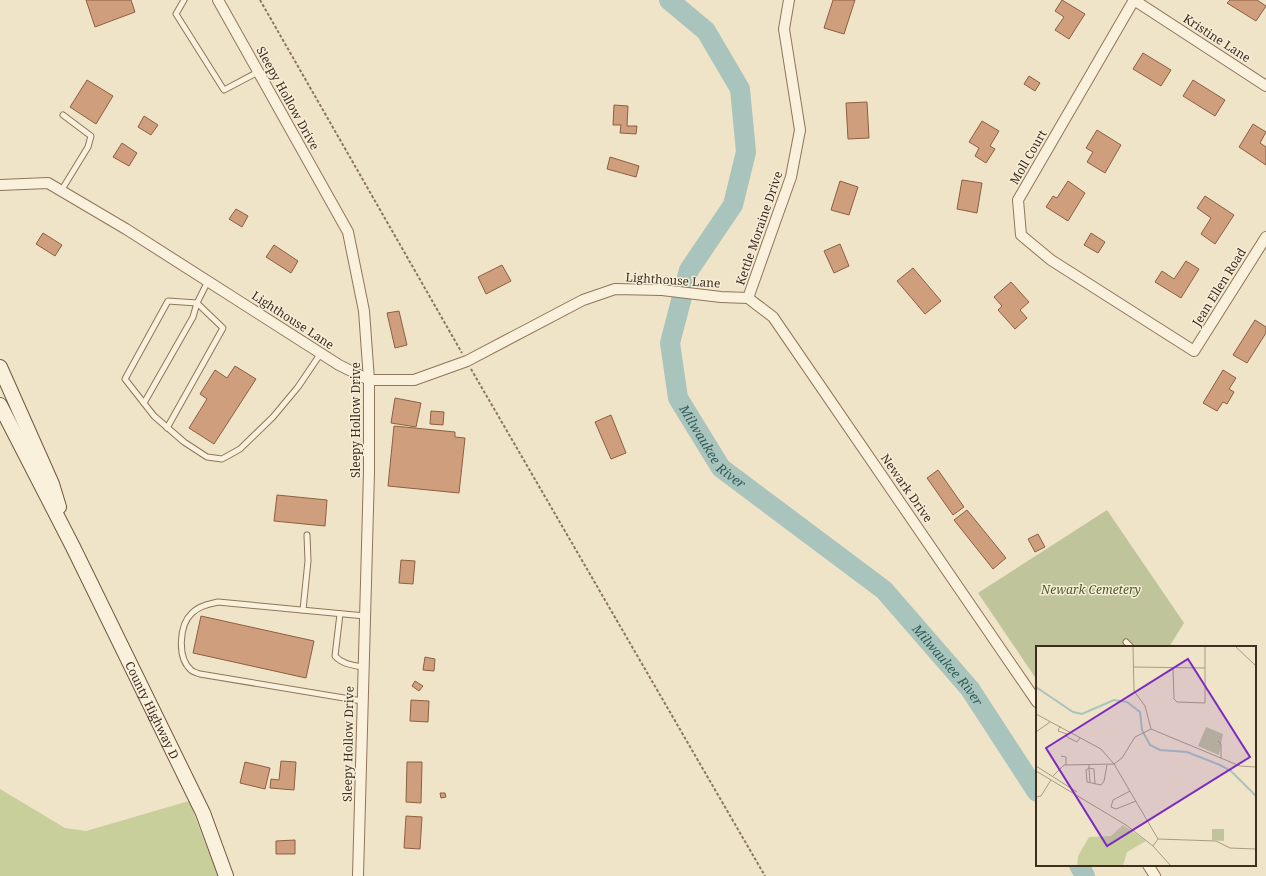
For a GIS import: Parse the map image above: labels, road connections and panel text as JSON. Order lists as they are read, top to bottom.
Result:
{
  "streets": {
    "main road": ["County Highway D"],
    "street": [
      "Kristine Lane",
      "Sleepy Hollow Drive",
      "Moll Court",
      "Kettle Moraine Drive",
      "Lighthouse Lane",
      "Jean Ellen Road",
      "Newark Drive"
    ]
  },
  "crossings": [
    ["Kristine Lane", "Moll Court"],
    ["Sleepy Hollow Drive", "Lighthouse Lane"],
    ["Moll Court", "Jean Ellen Road"],
    ["Kettle Moraine Drive", "Lighthouse Lane"],
    ["Kettle Moraine Drive", "Newark Drive"],
    ["Lighthouse Lane", "Newark Drive"]
  ],
  "water": ["Milwaukee River"],
  "parks": ["Newark Cemetery"]
}
